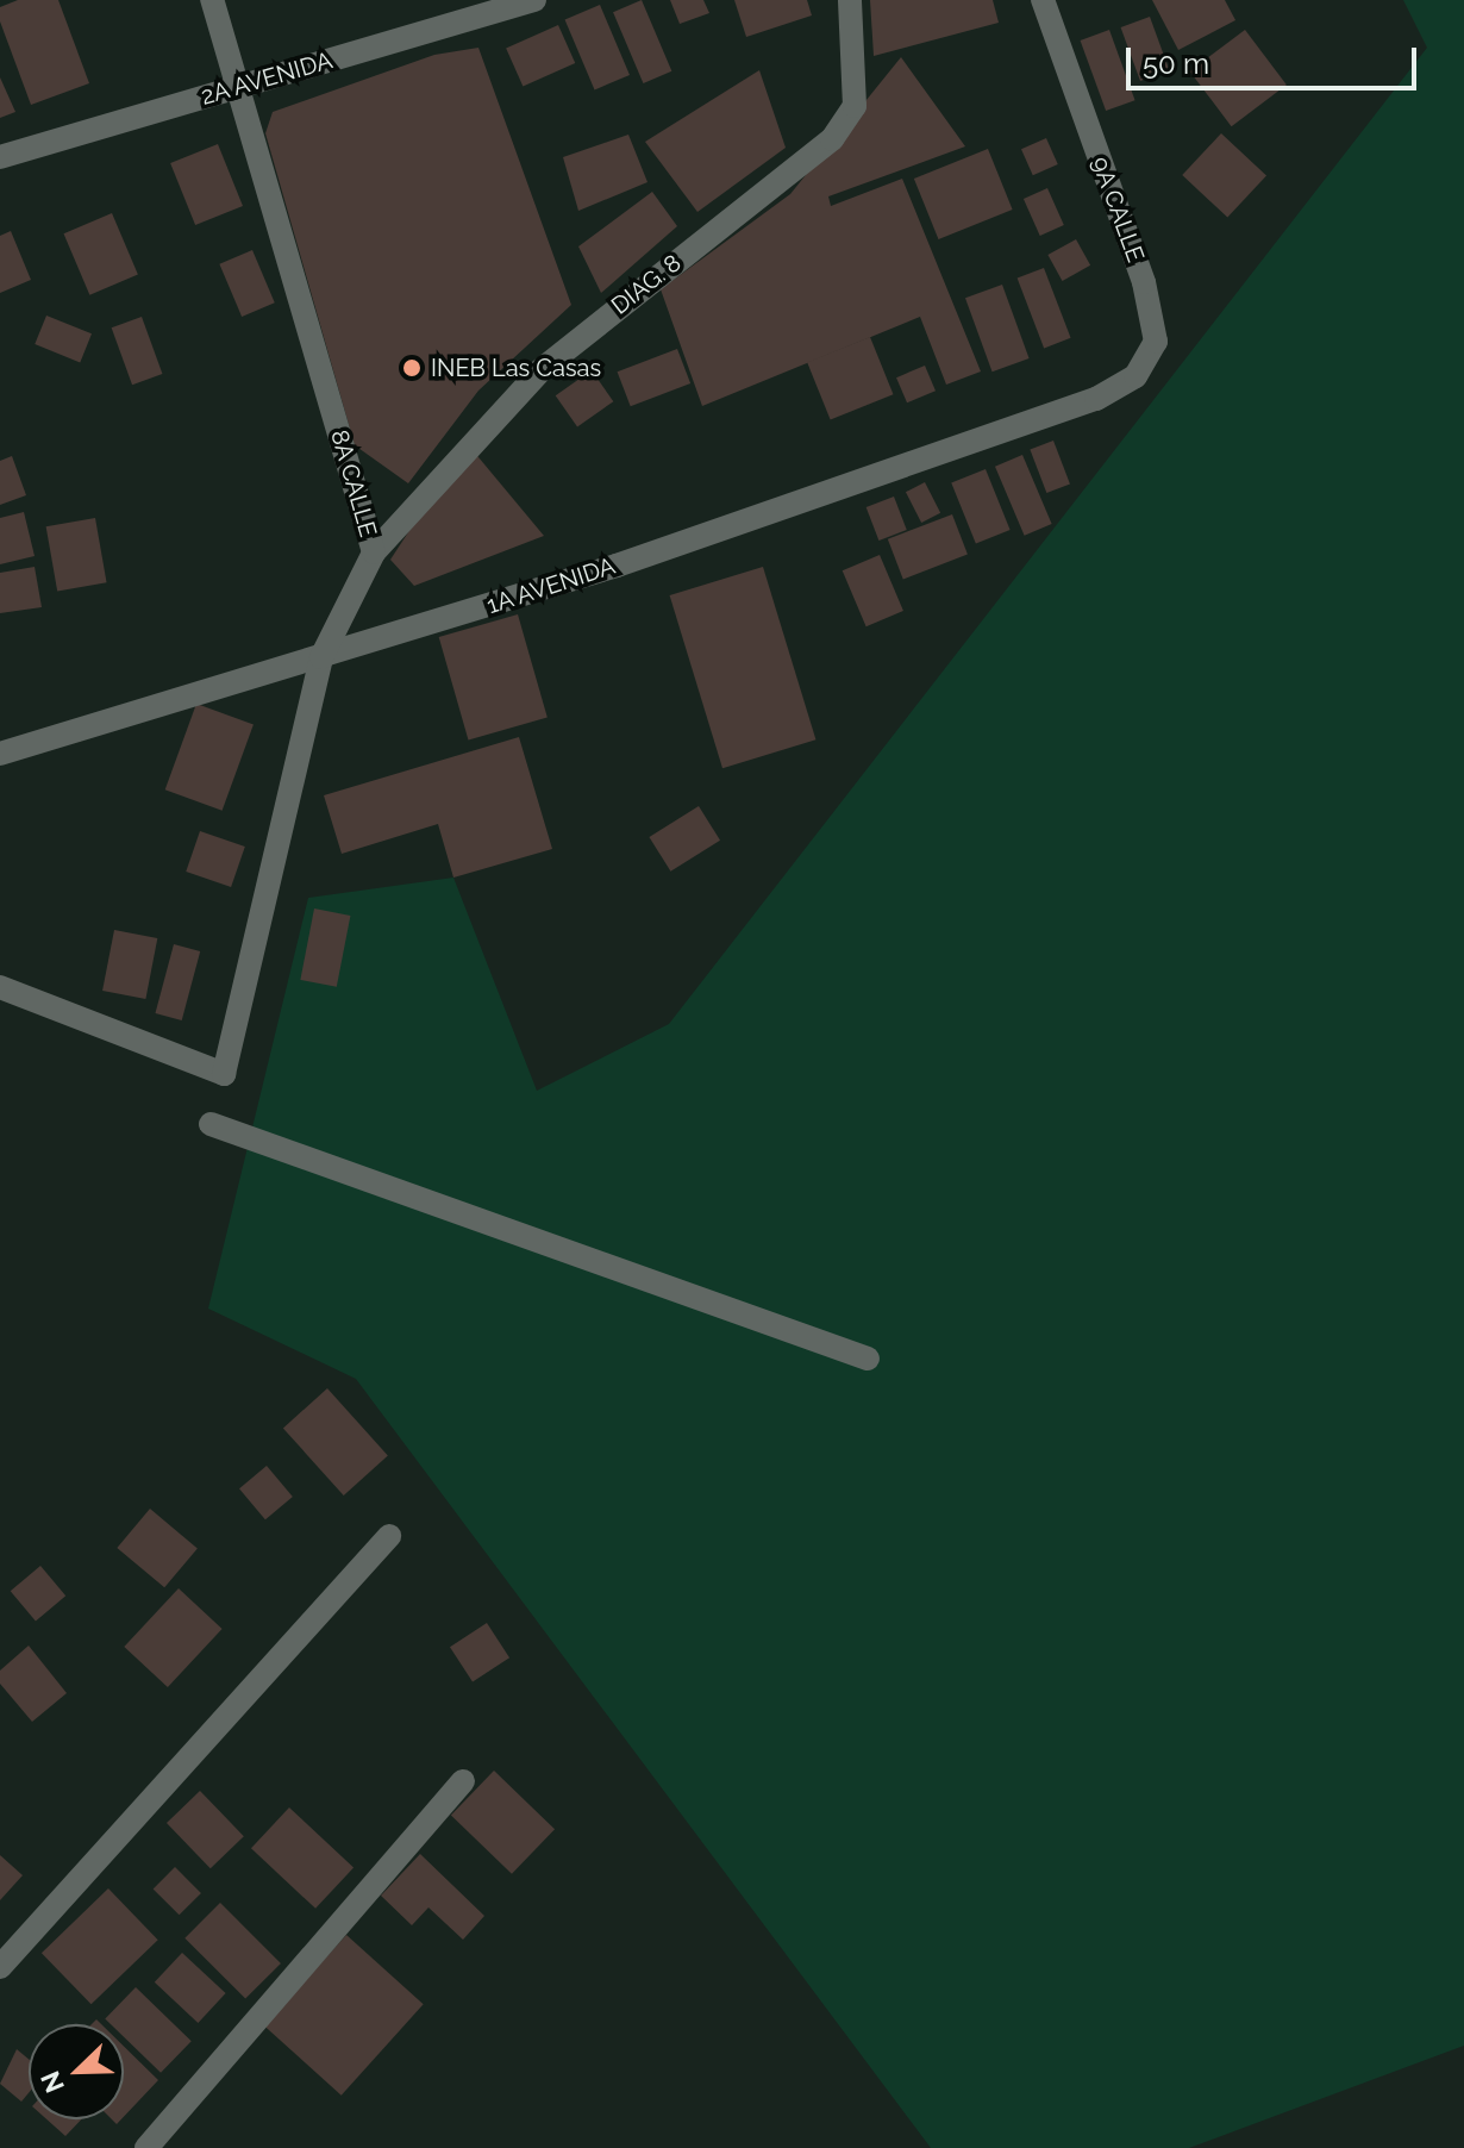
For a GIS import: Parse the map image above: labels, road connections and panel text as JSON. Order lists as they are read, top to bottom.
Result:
{
  "streets": {
    "street": [
      "2A AVENIDA",
      "9A CALLE",
      "DIAG. 8",
      "8A CALLE",
      "1A AVENIDA"
    ]
  },
  "crossings": [
    ["2A AVENIDA", "8A CALLE"],
    ["9A CALLE", "1A AVENIDA"],
    ["DIAG. 8", "8A CALLE"],
    ["8A CALLE", "1A AVENIDA"]
  ],
  "places": ["INEB Las Casas"],
  "scale_bar": "50 m",
  "north": "bottom left"
}
